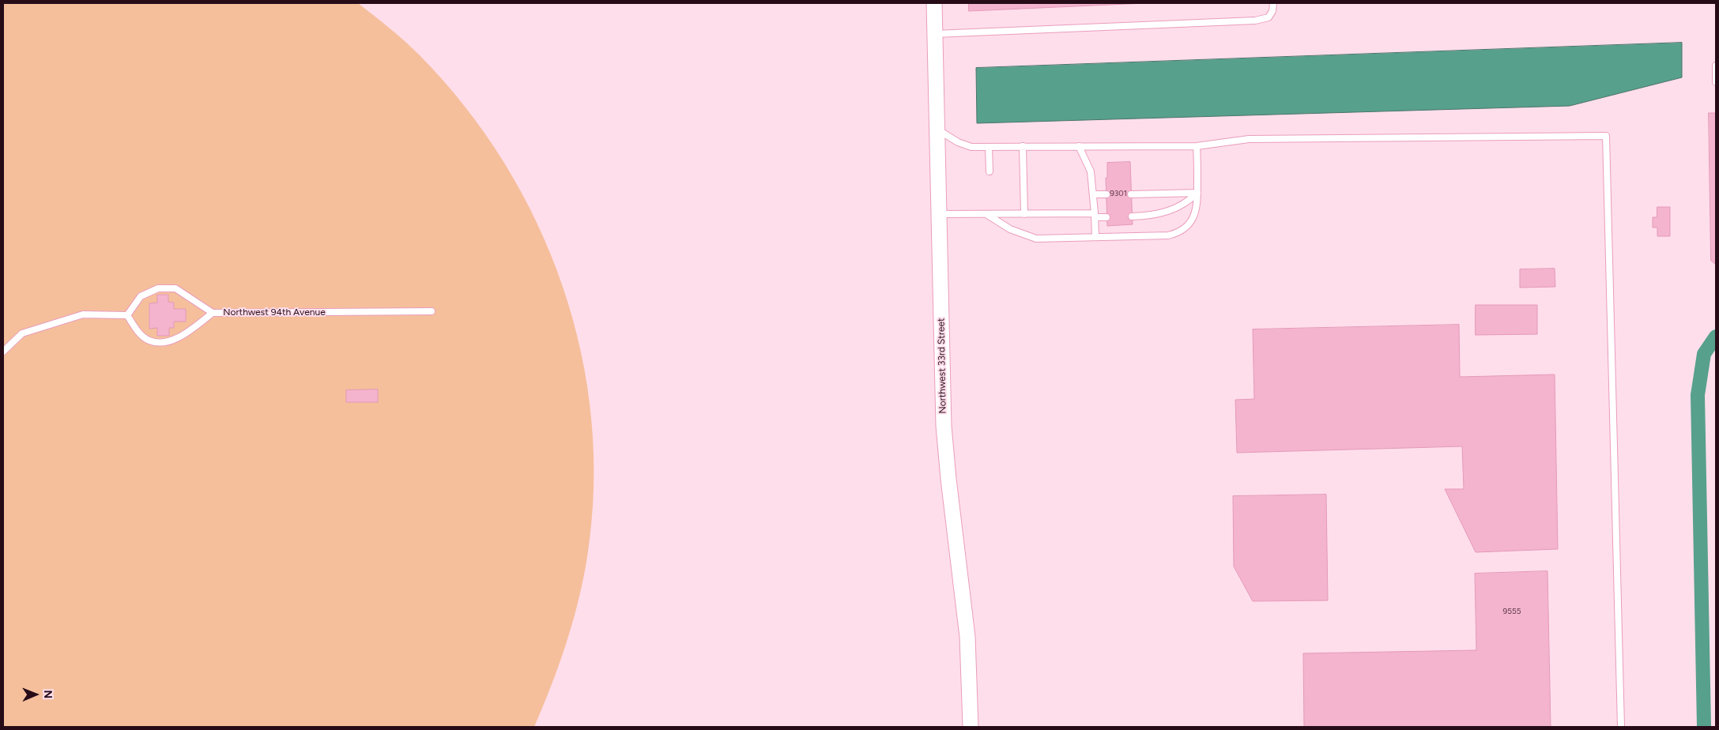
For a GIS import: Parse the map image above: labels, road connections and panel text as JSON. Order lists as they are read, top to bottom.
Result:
{
  "streets": {
    "street": ["Northwest 33rd Street"],
    "lane": ["Northwest 94th Avenue"]
  },
  "house_numbers": ["9301", "9555"],
  "north": "right"
}
